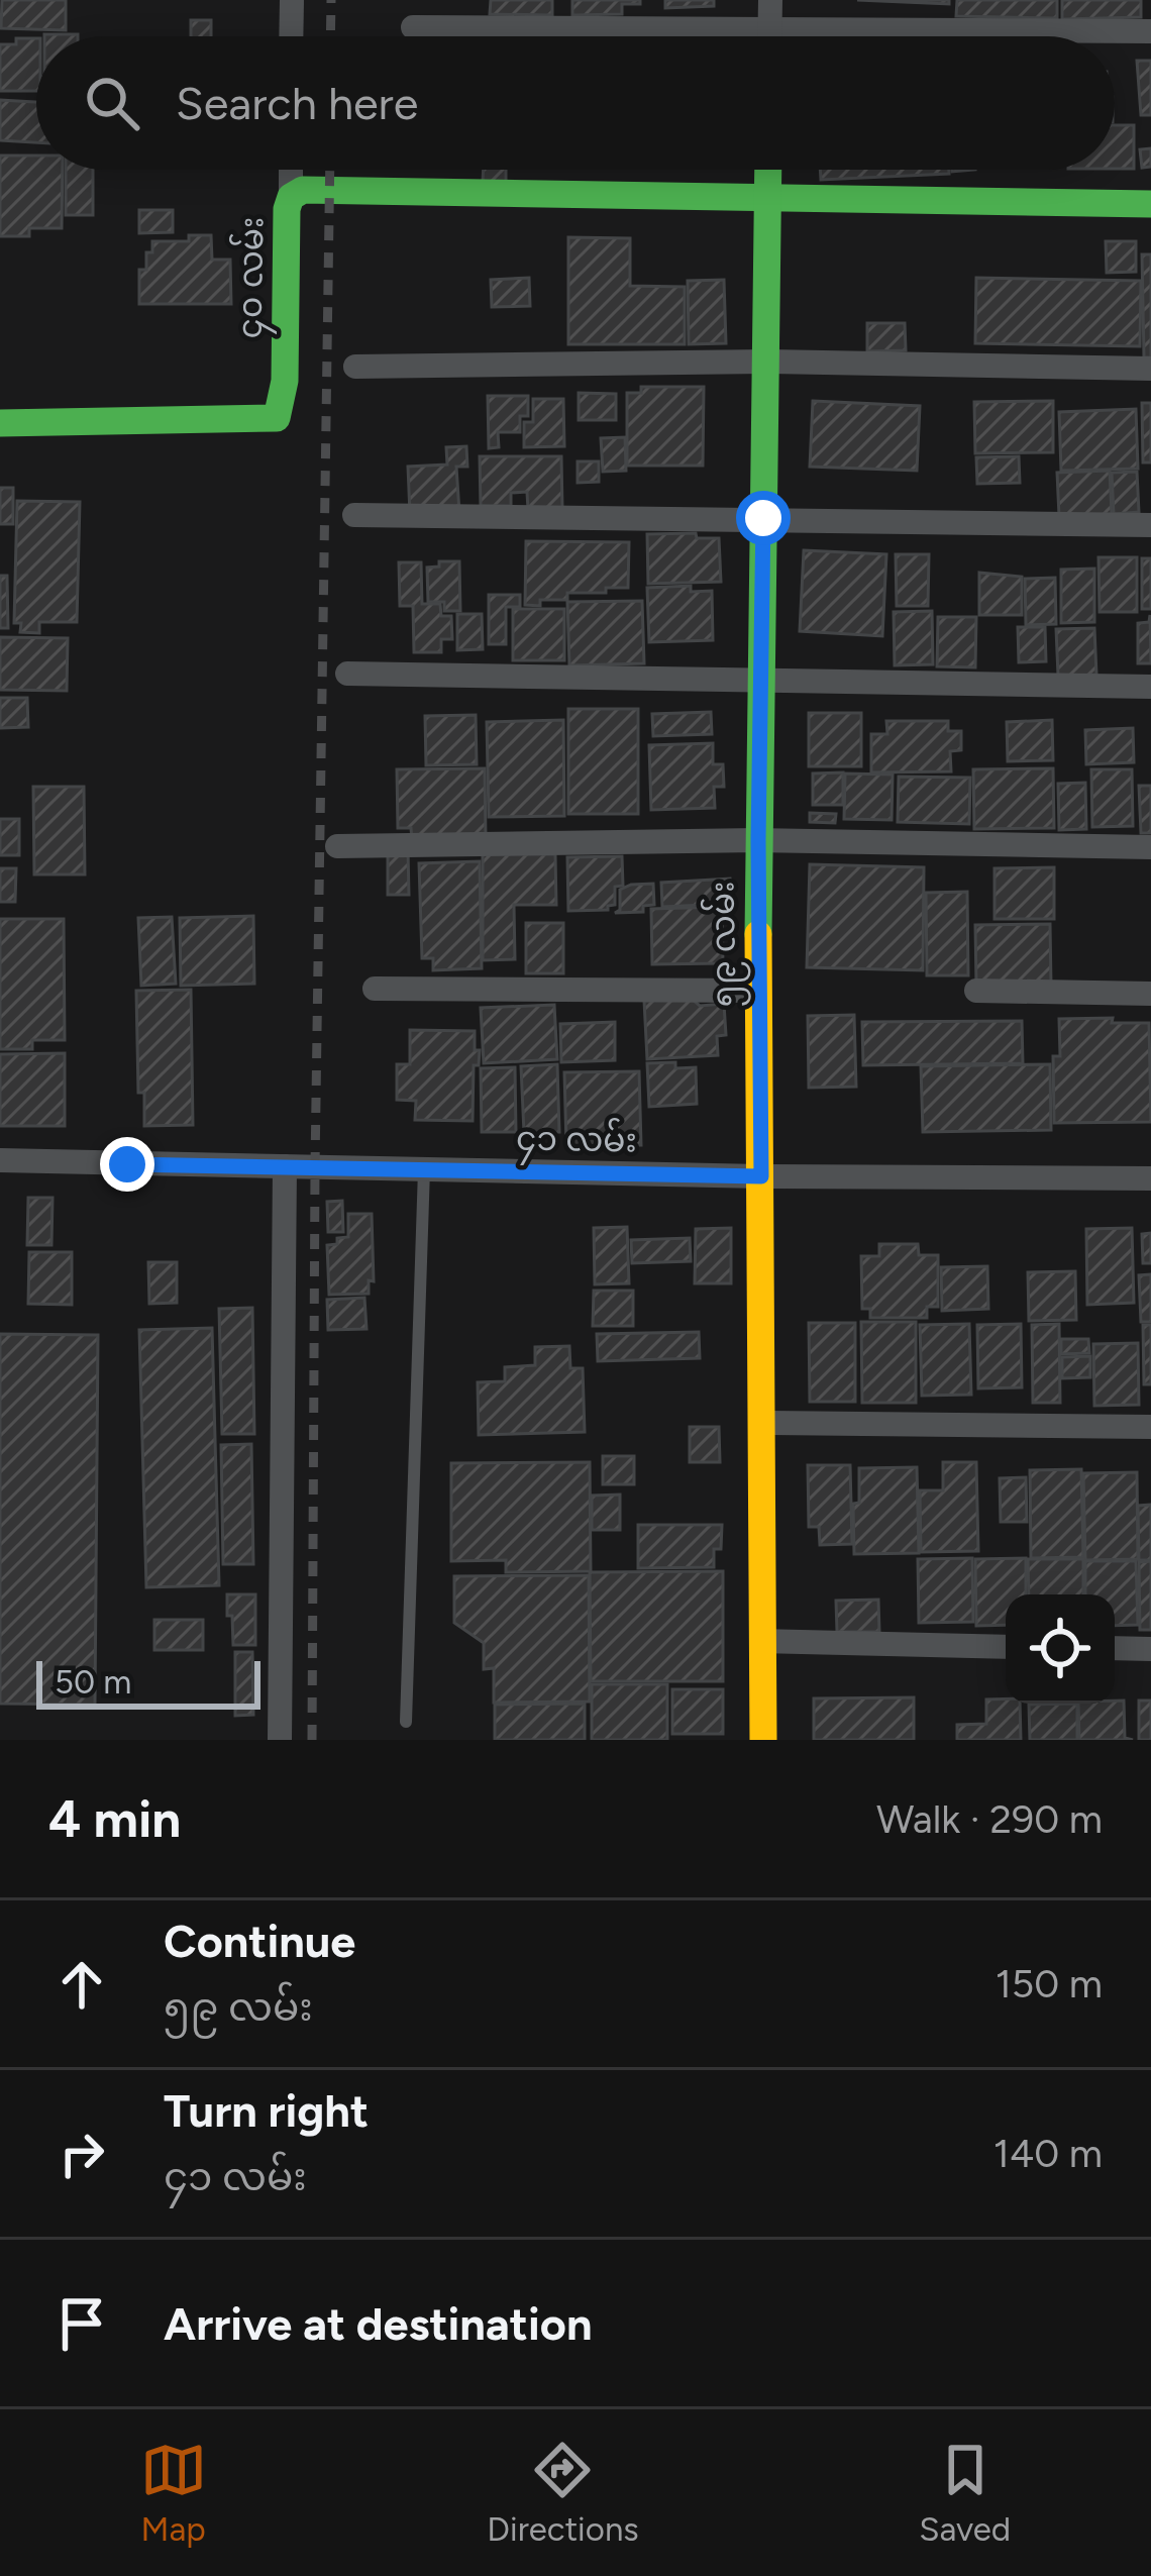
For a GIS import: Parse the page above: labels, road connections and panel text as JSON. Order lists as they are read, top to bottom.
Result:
{
  "streets": {
    "street": ["၄၀ လမ်း", "၅၉ လမ်း", "၄၁ လမ်း"]
  },
  "crossings": [
    ["၄၀ လမ်း", "၅၉ လမ်း"],
    ["၅၉ လမ်း", "၄၁ လမ်း"]
  ],
  "scale_bar": "50 m",
  "page": {
    "search": "Search here",
    "scale": "50 m",
    "heading": ["4 min", "Walk · 290 m"],
    "list": [
      ["Continue", "၅၉ လမ်း", "150 m"],
      ["Turn right", "၄၁ လမ်း", "140 m"],
      "Arrive at destination"
    ],
    "nav": ["Map", "Directions", "Saved"]
  }
}
